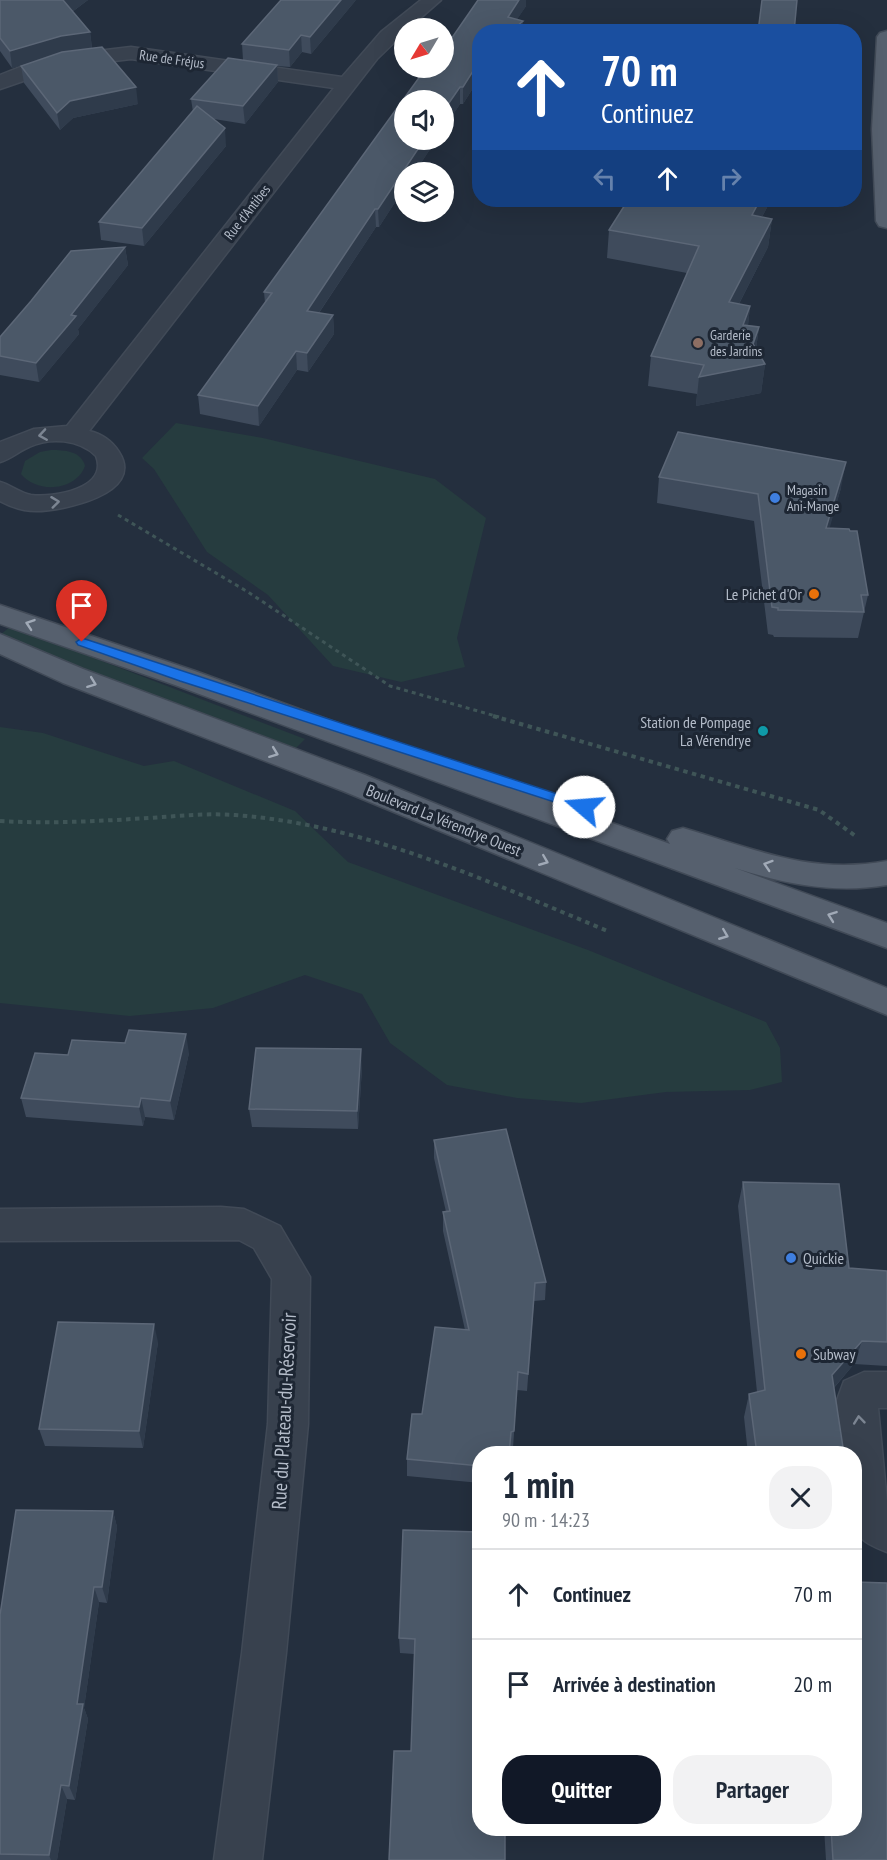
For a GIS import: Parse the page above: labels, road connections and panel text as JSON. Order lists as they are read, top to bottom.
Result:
{
  "streets": {
    "main road": ["Boulevard La Vérendrye Ouest"],
    "street": ["Rue de Fréjus", "Rue d'Antibes", "Rue du Plateau-du-Réservoir"]
  },
  "crossings": [
    ["Rue de Fréjus", "Rue d'Antibes"]
  ],
  "places": [
    "Garderie des Jardins",
    "Magasin Ani-Mange",
    "Le Pichet d'Or",
    "Station de Pompage La Vérendrye",
    "Quickie",
    "Subway"
  ],
  "north": "bottom left",
  "page": {
    "turn": ["70 m", "Continuez"],
    "heading": ["1 min", "90 m · 14:23"],
    "list": [
      {
        "name": "Continuez",
        "value": "70 m"
      },
      {
        "name": "Arrivée à destination",
        "value": "20 m"
      }
    ],
    "buttons": ["Quitter", "Partager"]
  }
}
